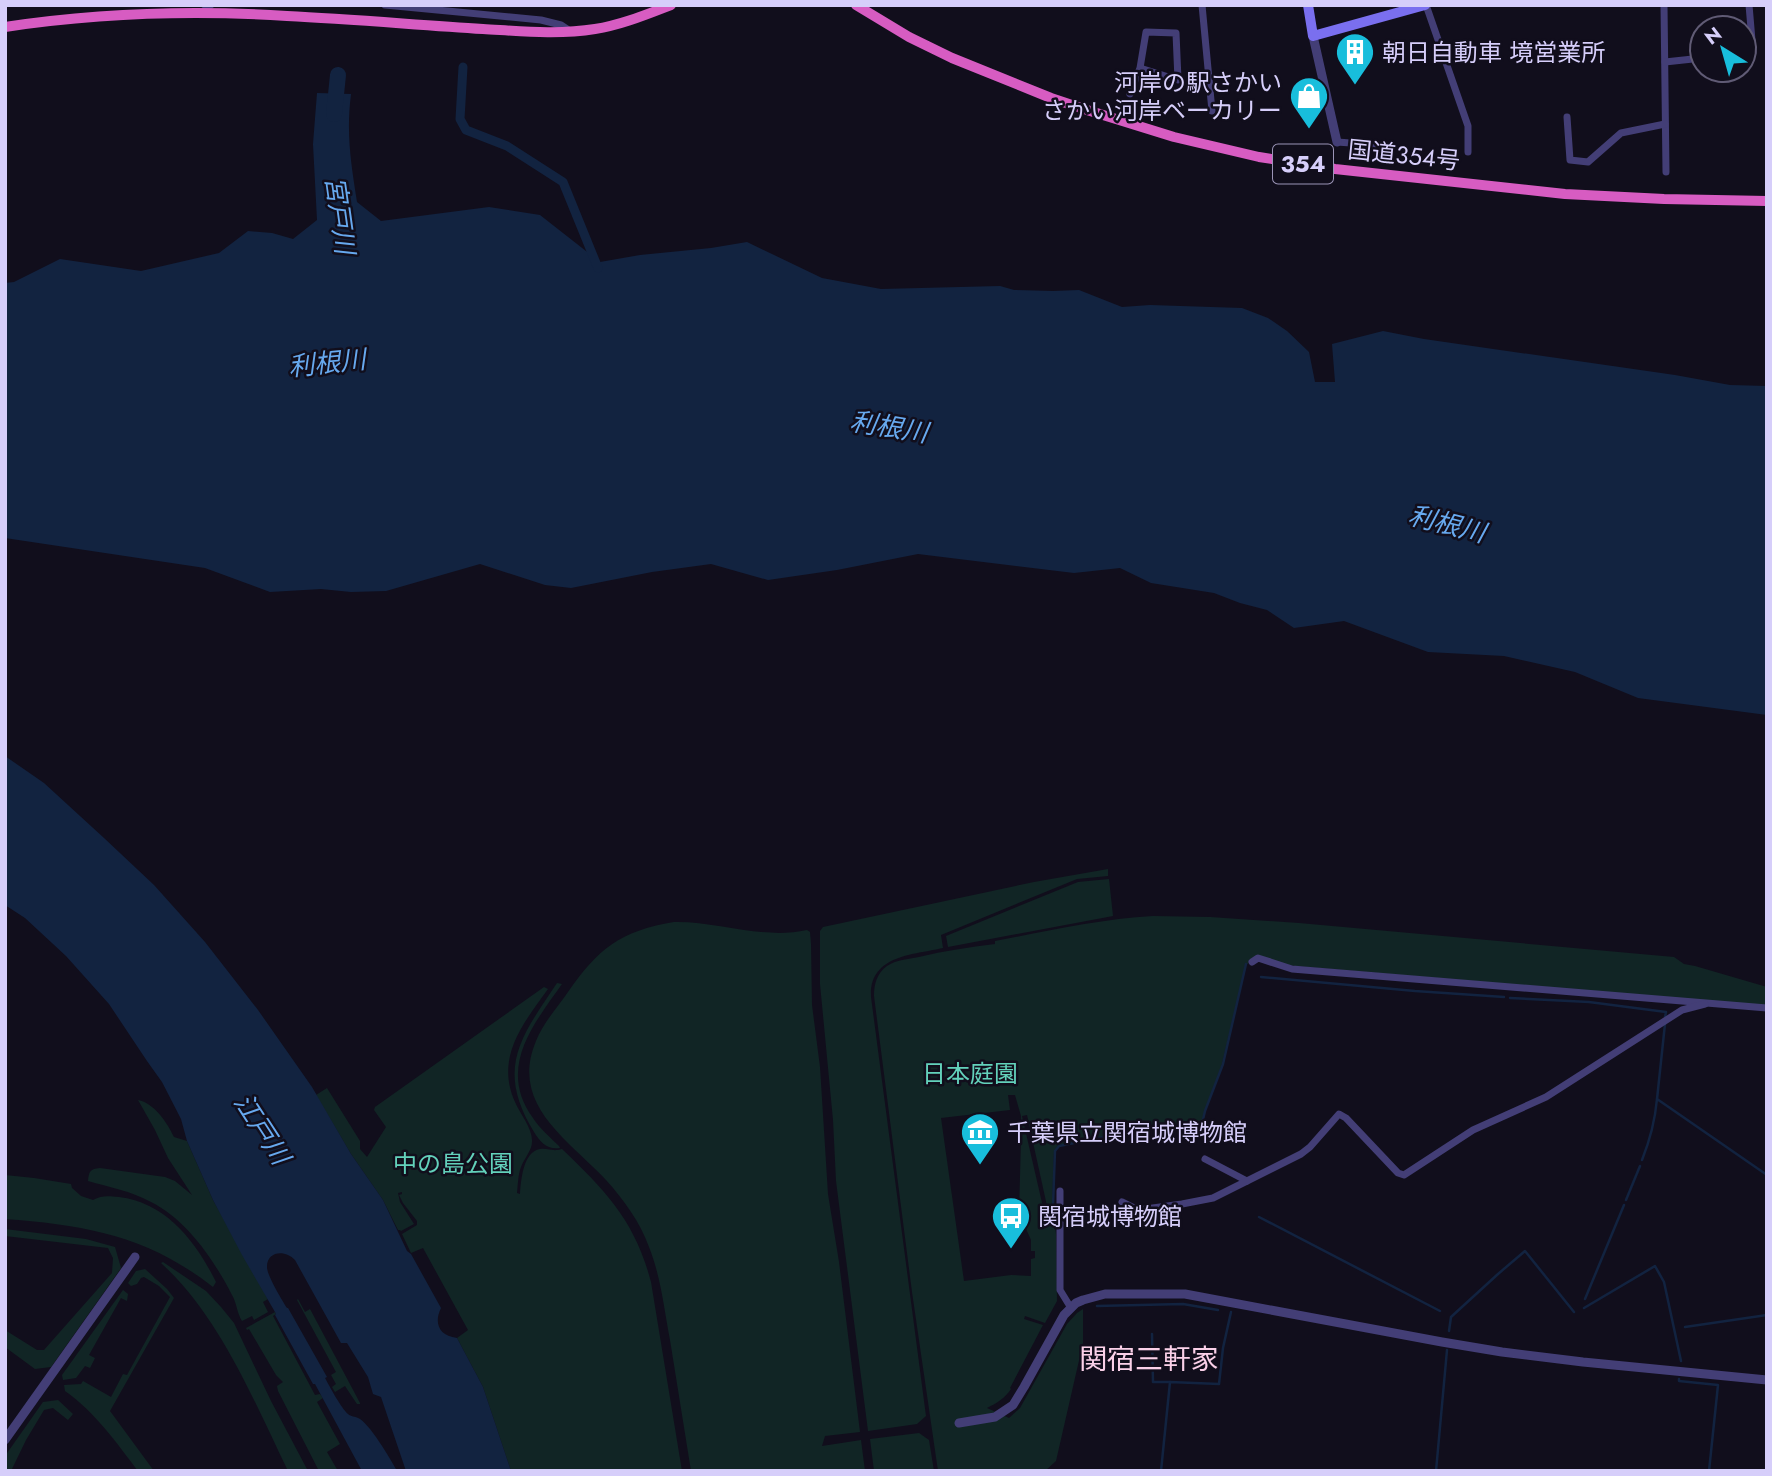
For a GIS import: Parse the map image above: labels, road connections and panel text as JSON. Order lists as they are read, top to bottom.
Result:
{
  "streets": {
    "highway": ["国道354号", "354"]
  },
  "districts": ["関宿三軒家"],
  "water": ["宮戸川", "利根川", "江戸川"],
  "parks": ["日本庭園", "中の島公園"],
  "places": {
    "building": ["朝日自動車 境営業所"],
    "shop": ["河岸の駅さかい さかい河岸ベーカリー"],
    "museum": ["千葉県立関宿城博物館"],
    "bus stop": ["関宿城博物館"]
  },
  "north": "top left"
}
